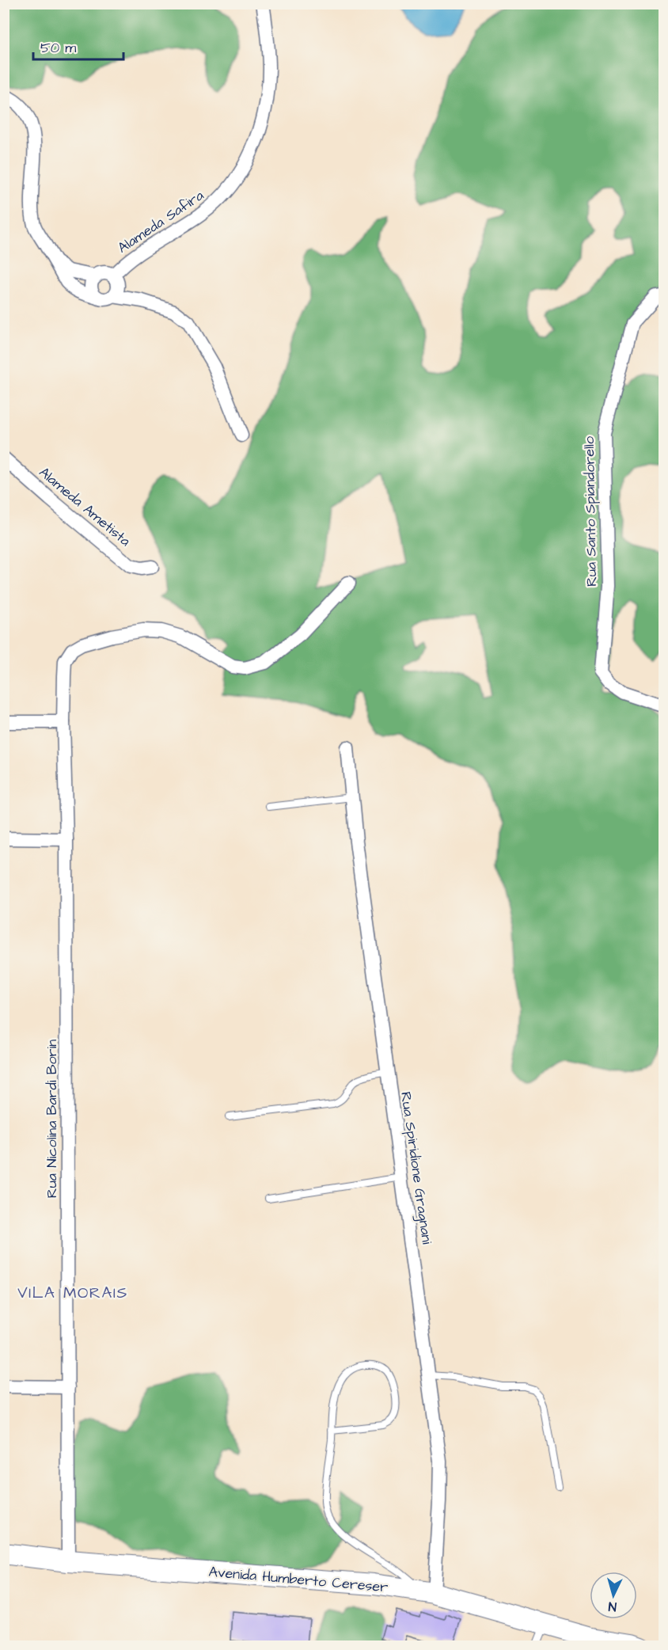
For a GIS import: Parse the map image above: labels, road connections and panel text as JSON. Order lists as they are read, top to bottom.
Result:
{
  "streets": {
    "main road": ["Avenida Humberto Cereser"],
    "street": [
      "Alameda Safira",
      "Alameda Ametista",
      "Rua Santo Spiandorello",
      "Rua Nicolina Bardi Borin",
      "Rua Spiridione Gragnani"
    ]
  },
  "crossings": [
    ["Rua Nicolina Bardi Borin", "Avenida Humberto Cereser"],
    ["Rua Spiridione Gragnani", "Avenida Humberto Cereser"]
  ],
  "districts": ["VILA MORAIS"],
  "scale_bar": "50 m",
  "north": "bottom"
}
